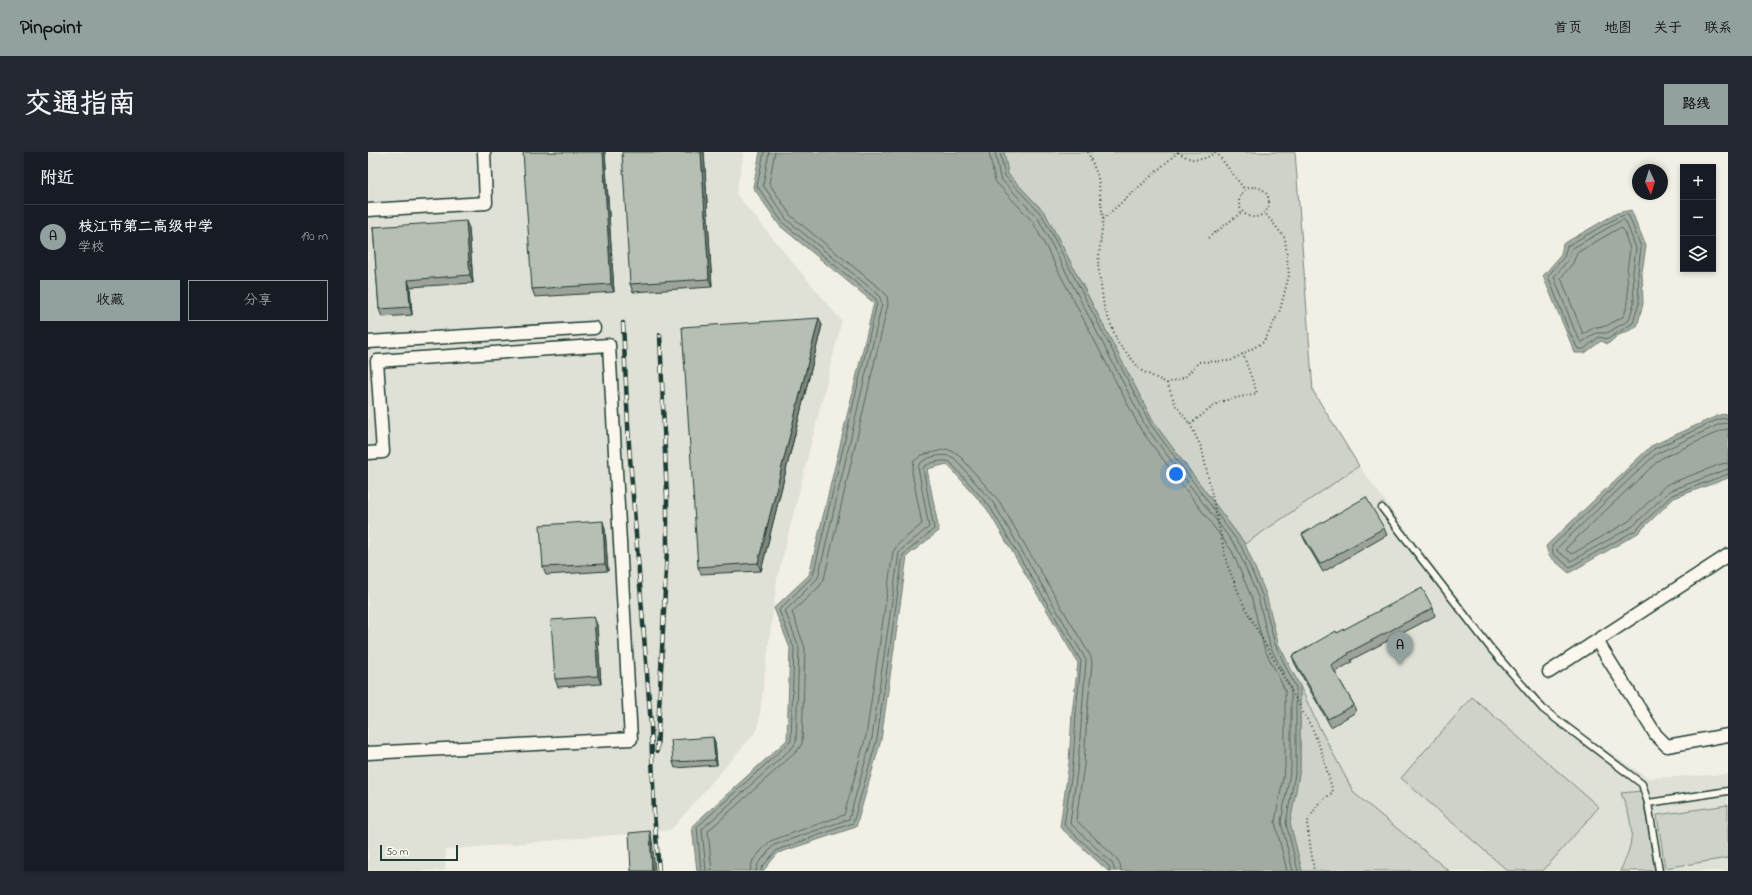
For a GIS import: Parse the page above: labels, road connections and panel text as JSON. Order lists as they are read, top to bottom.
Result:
{
  "scale_bar": "50 m",
  "north": "bottom",
  "page": {
    "header": "Pinpoint",
    "nav": [
      "首页",
      "地图",
      "关于",
      "联系"
    ],
    "title": "交通指南",
    "buttons": [
      "路线",
      ["收藏", "分享"]
    ],
    "heading": "附近",
    "map_buttons": ["+", "−"],
    "list": [
      {
        "mark": "A",
        "name": "枝江市第二高级中学",
        "note": "学校",
        "value": "190 m"
      }
    ],
    "pins": "A",
    "scale": "50 m"
  }
}
